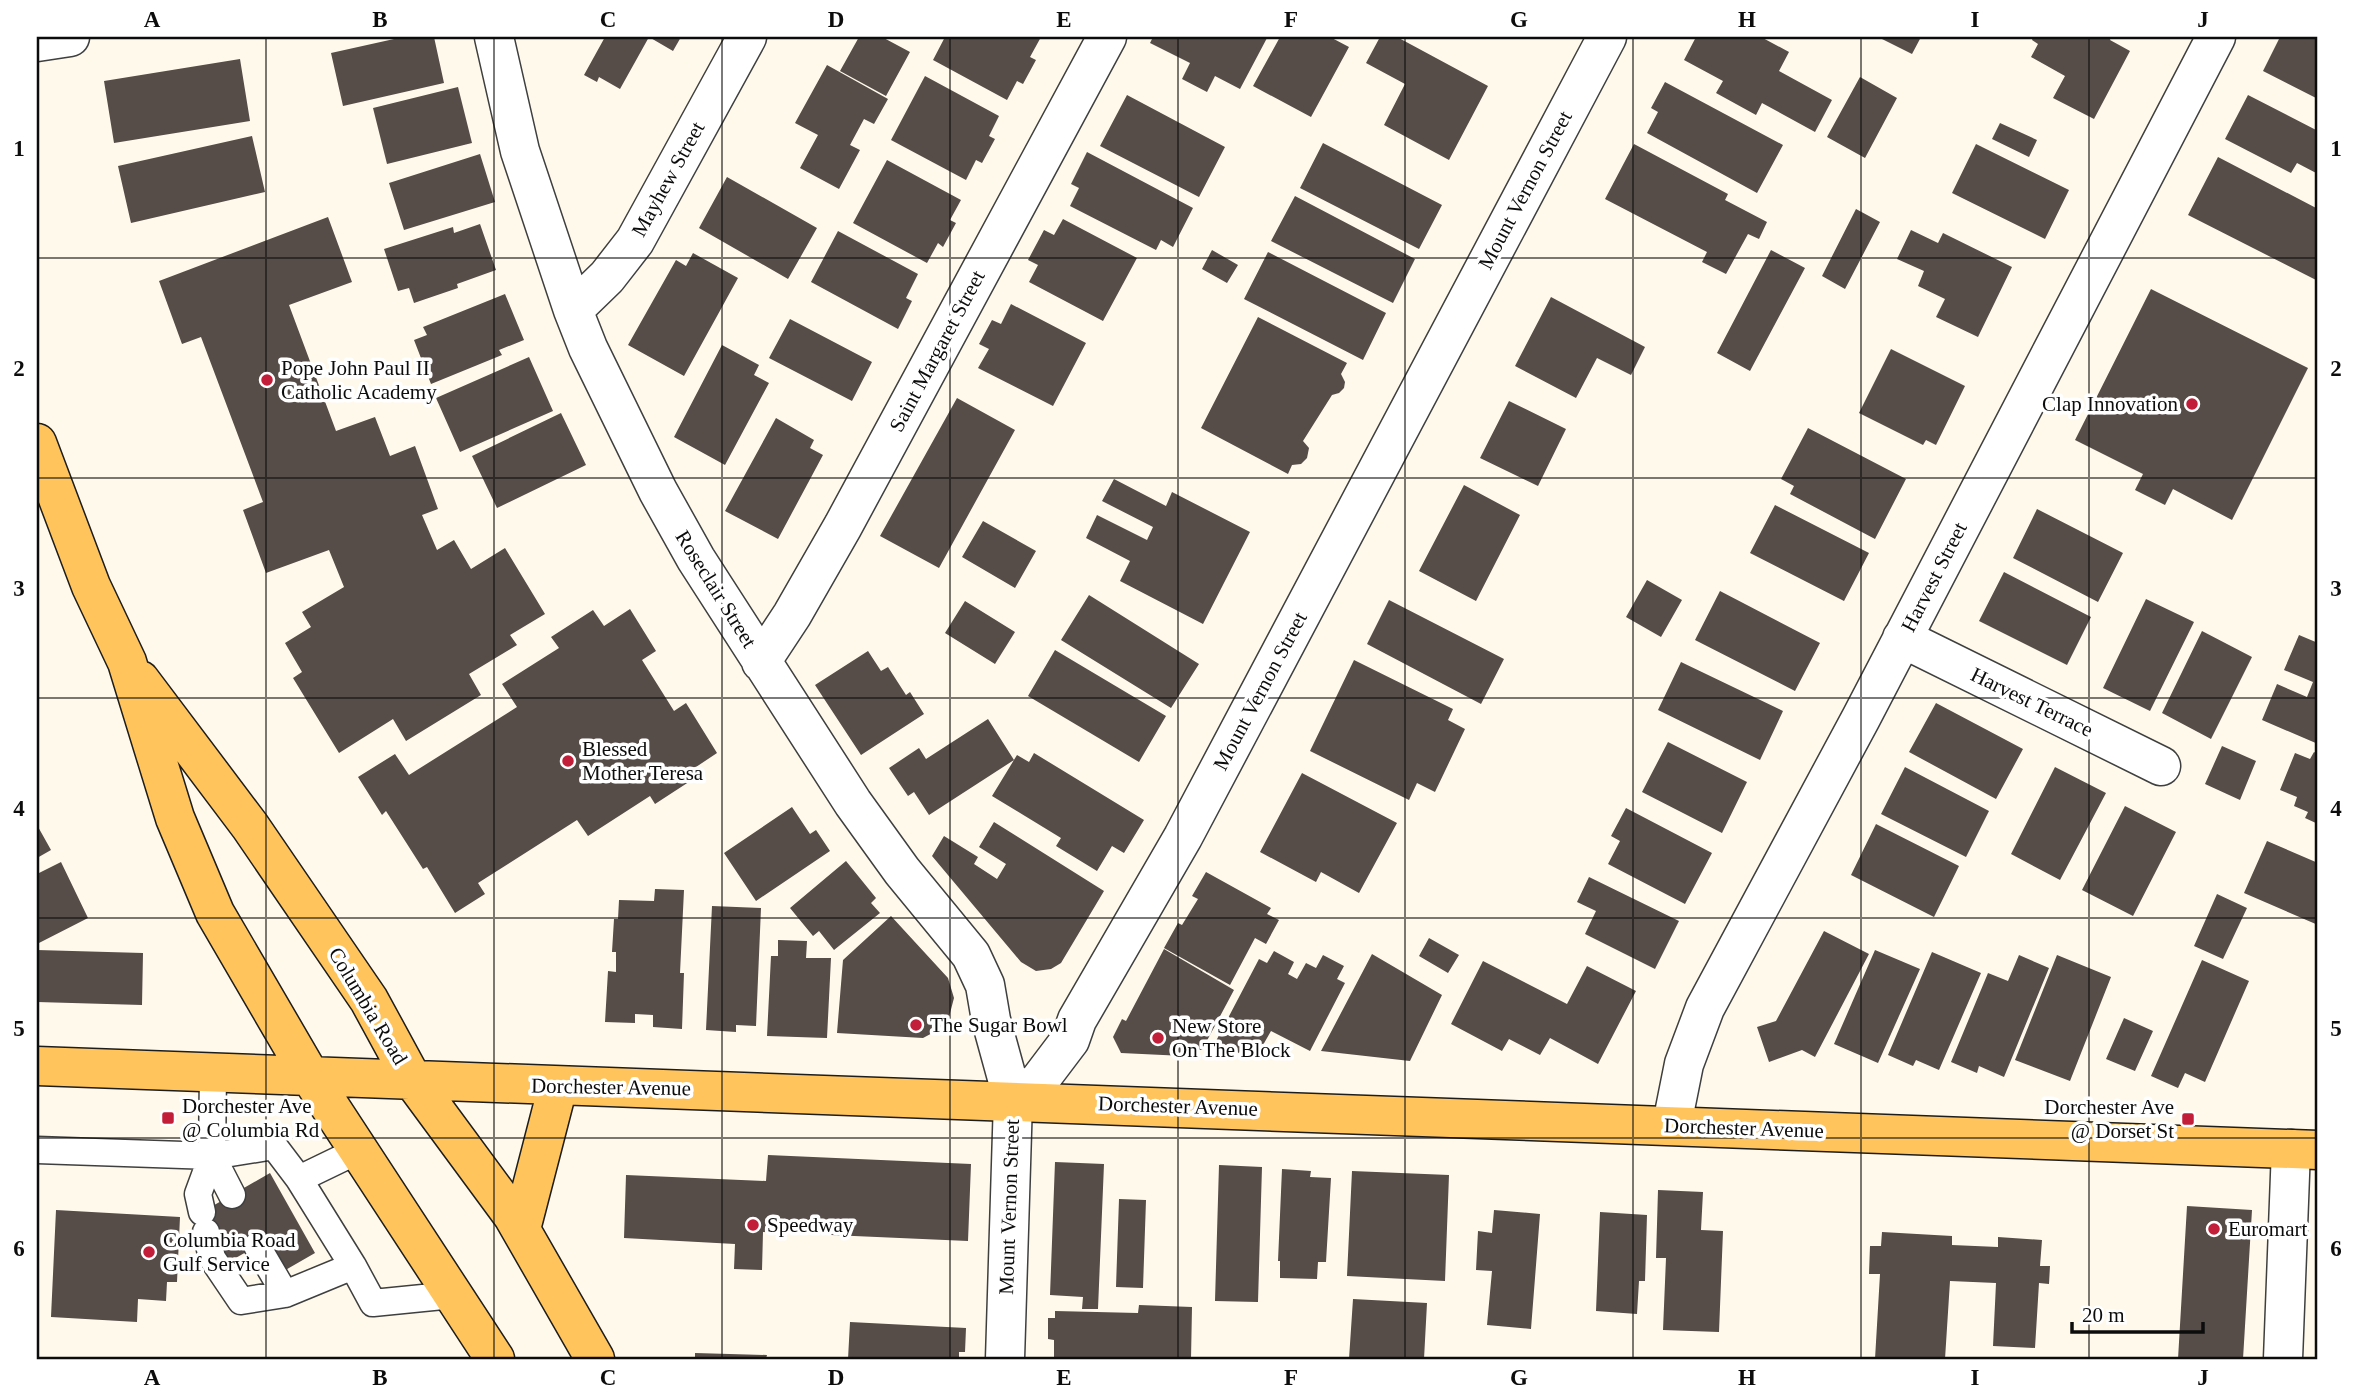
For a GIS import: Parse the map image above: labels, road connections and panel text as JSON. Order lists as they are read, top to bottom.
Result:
{
  "streets": {
    "main road": ["Columbia Road", "Dorchester Avenue"],
    "street": [
      "Mayhew Street",
      "Mount Vernon Street",
      "Saint Margaret Street",
      "Harvest Street",
      "Roseclair Street",
      "Harvest Terrace"
    ]
  },
  "crossings": [
    ["Mayhew Street", "Roseclair Street"],
    ["Mount Vernon Street", "Roseclair Street"],
    ["Mount Vernon Street", "Dorchester Avenue"],
    ["Saint Margaret Street", "Roseclair Street"],
    ["Harvest Street", "Harvest Terrace"],
    ["Harvest Street", "Dorchester Avenue"],
    ["Roseclair Street", "Dorchester Avenue"],
    ["Columbia Road", "Dorchester Avenue"]
  ],
  "places": {
    "other": [
      "Pope John Paul II Catholic Academy",
      "Clap Innovation",
      "Blessed Mother Teresa",
      "The Sugar Bowl",
      "New Store On The Block",
      "Speedway",
      "Euromart",
      "Columbia Road Gulf Service"
    ],
    "transit": ["Dorchester Ave @ Columbia Rd", "Dorchester Ave @ Dorset St"]
  },
  "scale_bar": "20 m",
  "grid": {
    "columns": [
      "A",
      "B",
      "C",
      "D",
      "E",
      "F",
      "G",
      "H",
      "I",
      "J"
    ],
    "rows": [
      "1",
      "2",
      "3",
      "4",
      "5",
      "6"
    ]
  }
}
